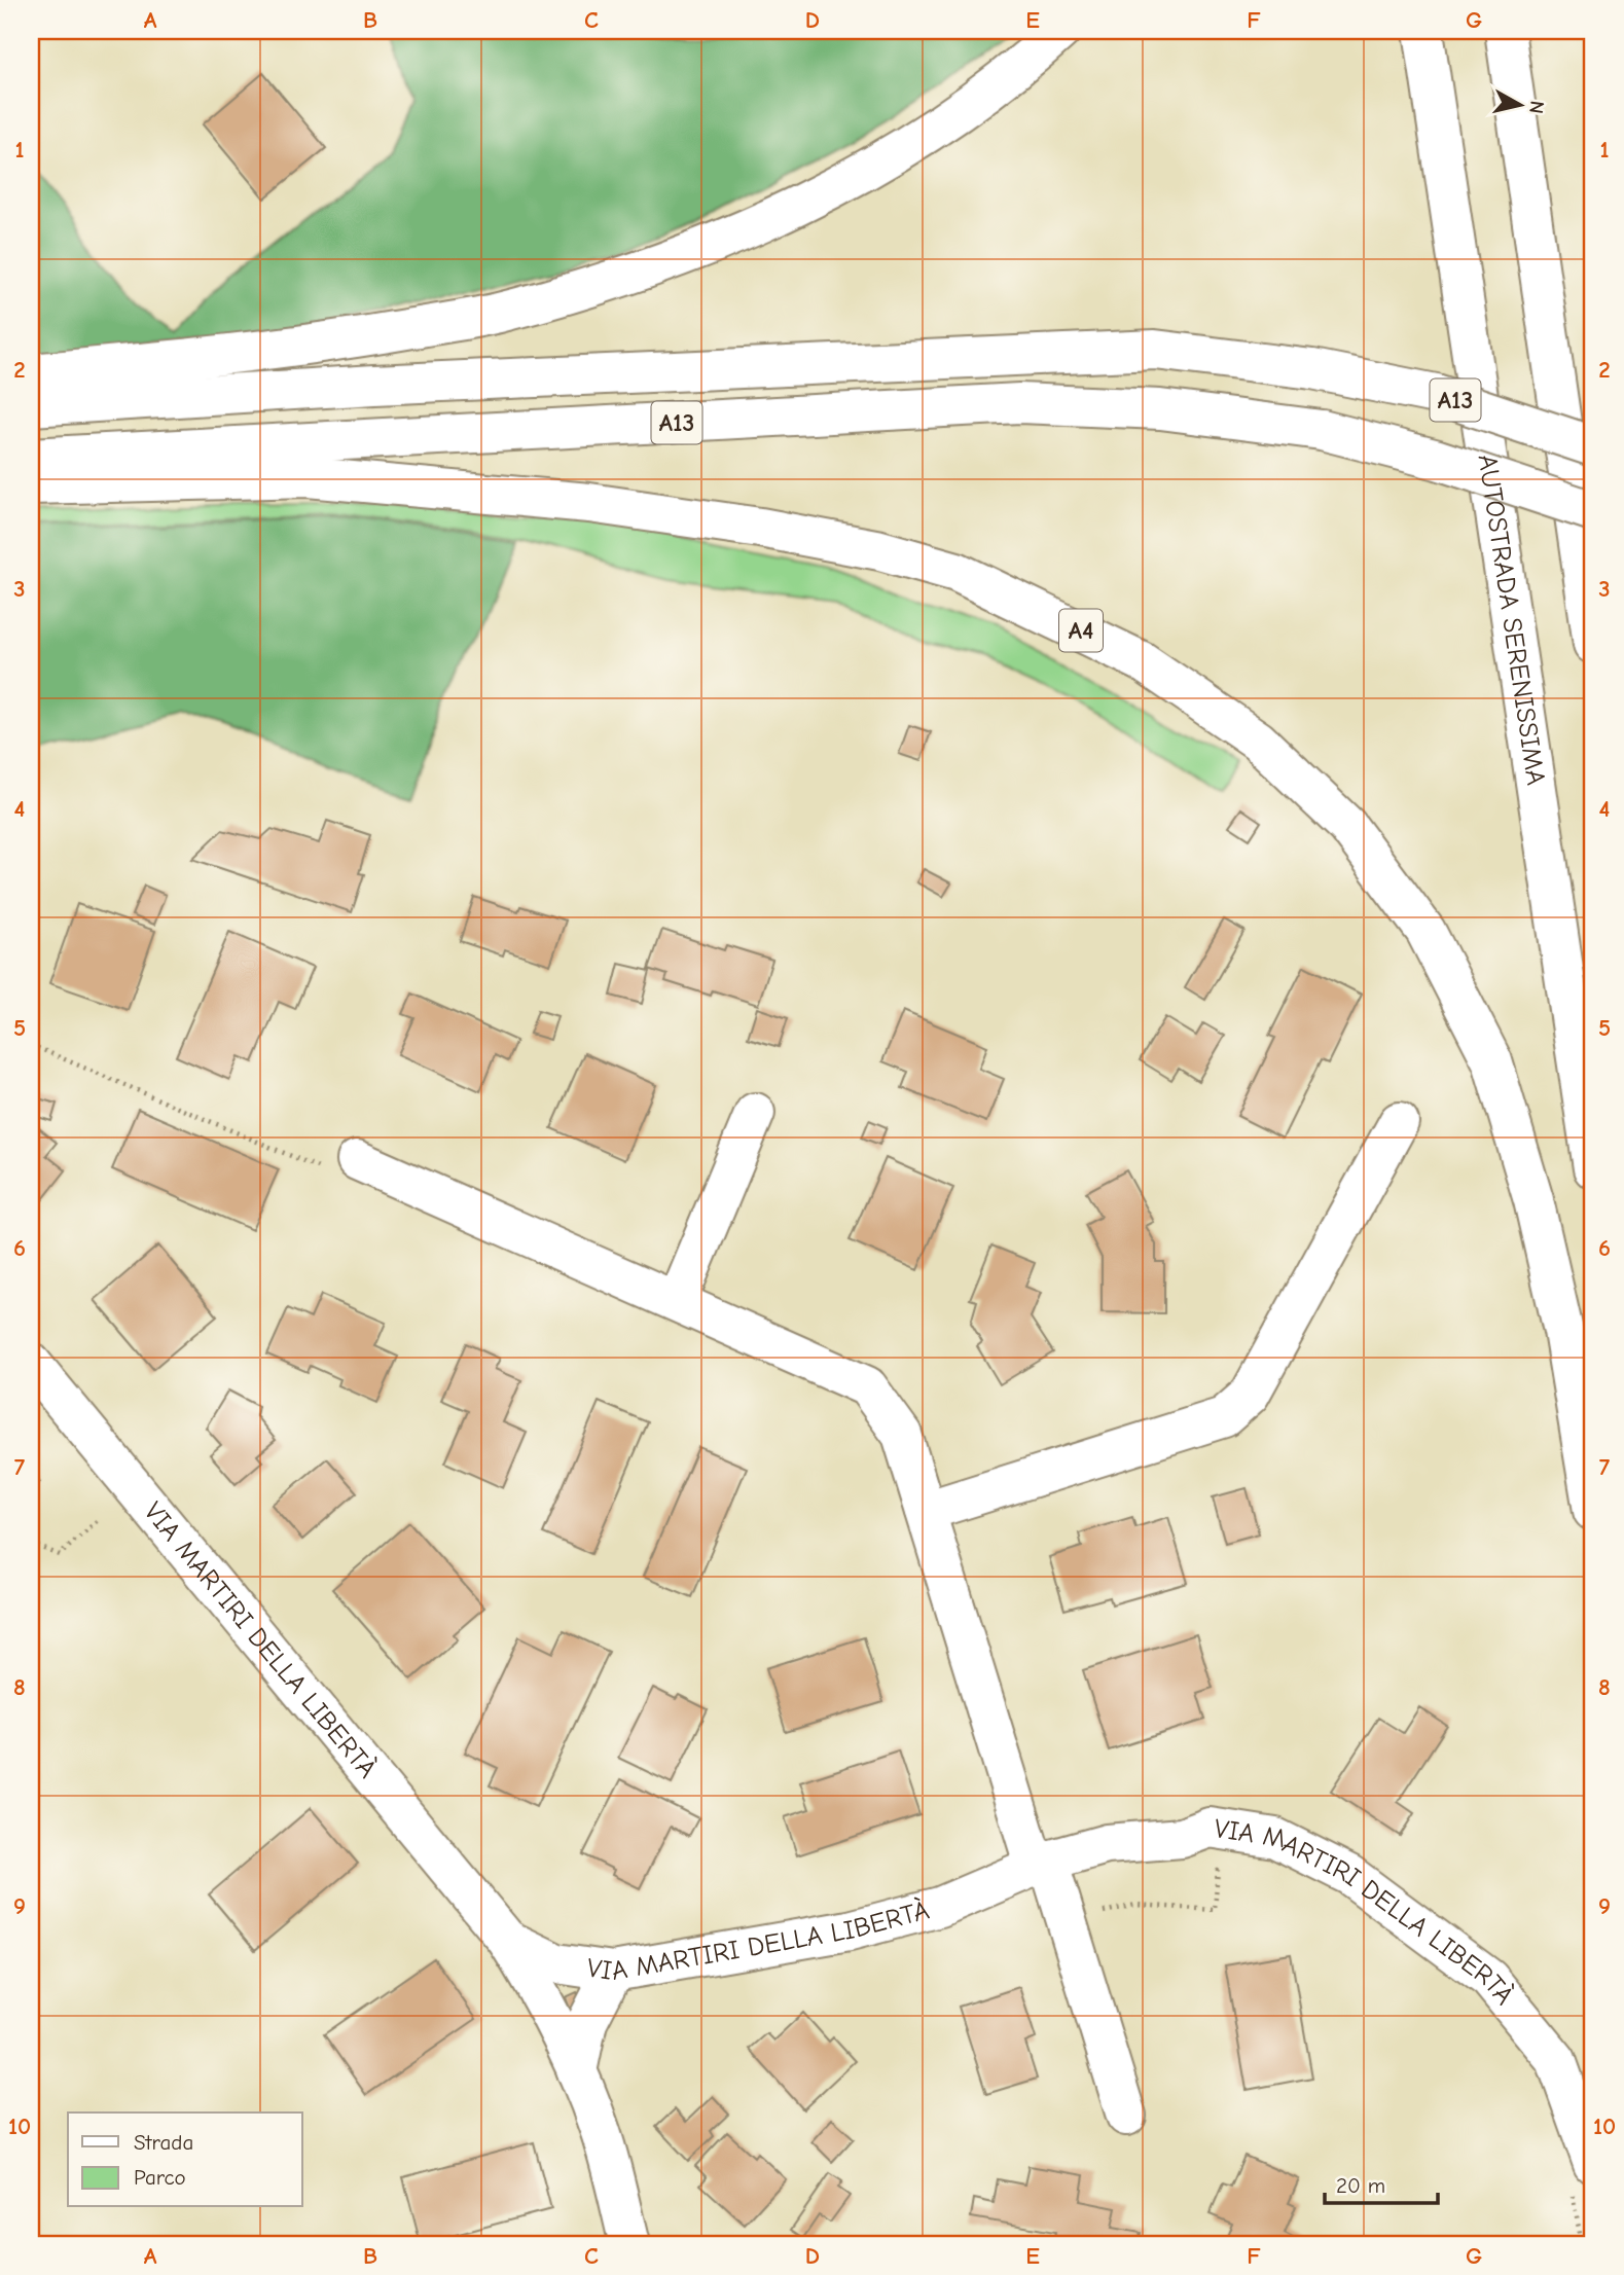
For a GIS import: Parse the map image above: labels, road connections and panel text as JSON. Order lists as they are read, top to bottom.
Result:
{
  "streets": {
    "main road": [
      "A13",
      "AUTOSTRADA SERENISSIMA",
      "A4",
      "VIA MARTIRI DELLA LIBERTÀ"
    ]
  },
  "legend": ["Strada", "Parco"],
  "scale_bar": "20 m",
  "north": "right",
  "grid": {
    "columns": [
      "A",
      "B",
      "C",
      "D",
      "E",
      "F",
      "G"
    ],
    "rows": [
      "1",
      "2",
      "3",
      "4",
      "5",
      "6",
      "7",
      "8",
      "9",
      "10"
    ]
  }
}
